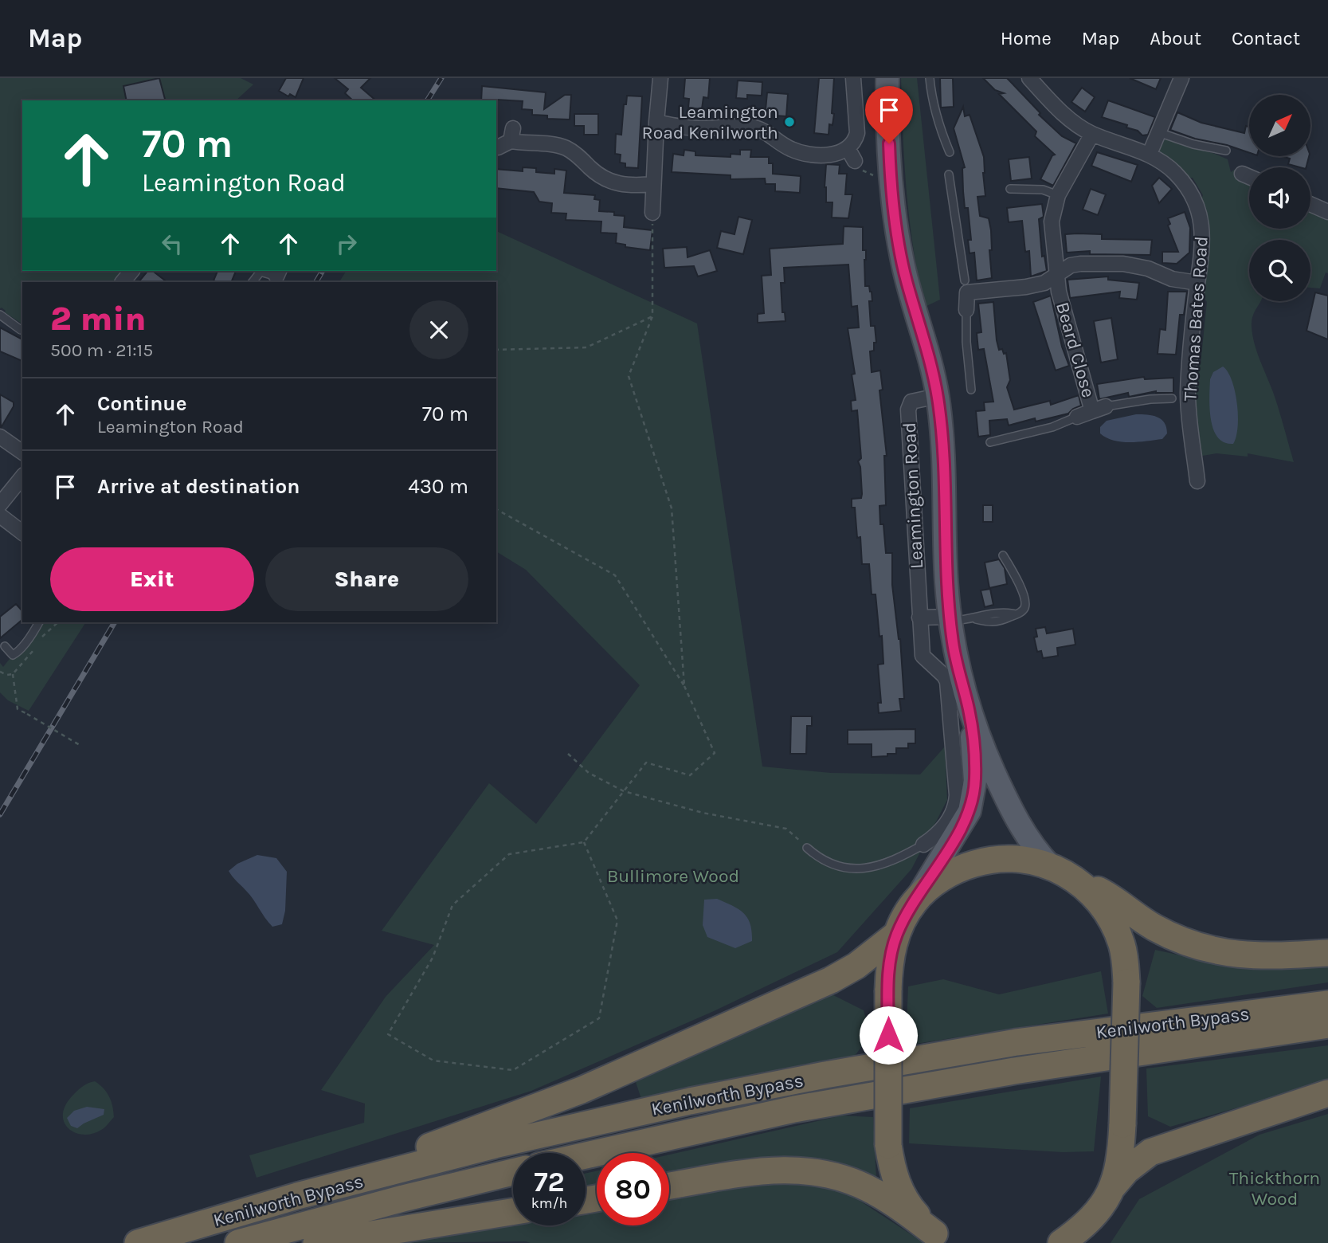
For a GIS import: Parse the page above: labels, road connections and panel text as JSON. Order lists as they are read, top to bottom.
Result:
{
  "streets": {
    "highway": ["Kenilworth Bypass"],
    "main road": ["Leamington Road"],
    "street": ["Thomas Bates Road", "Beard Close"]
  },
  "crossings": [
    ["Thomas Bates Road", "Beard Close"]
  ],
  "parks": ["Bullimore Wood", "Thickthorn Wood"],
  "places": ["Leamington Road Kenilworth"],
  "north": "top right",
  "page": {
    "header": "Map",
    "nav": [
      "Home",
      "Map",
      "About",
      "Contact"
    ],
    "turn": ["70 m", "Leamington Road"],
    "heading": ["2 min", "500 m · 21:15"],
    "list": [
      {
        "name": "Continue",
        "note": "Leamington Road",
        "value": "70 m"
      },
      {
        "name": "Arrive at destination",
        "value": "430 m"
      }
    ],
    "buttons": ["Exit", "Share"],
    "speed": "72 km/h",
    "limit": "80"
  }
}
